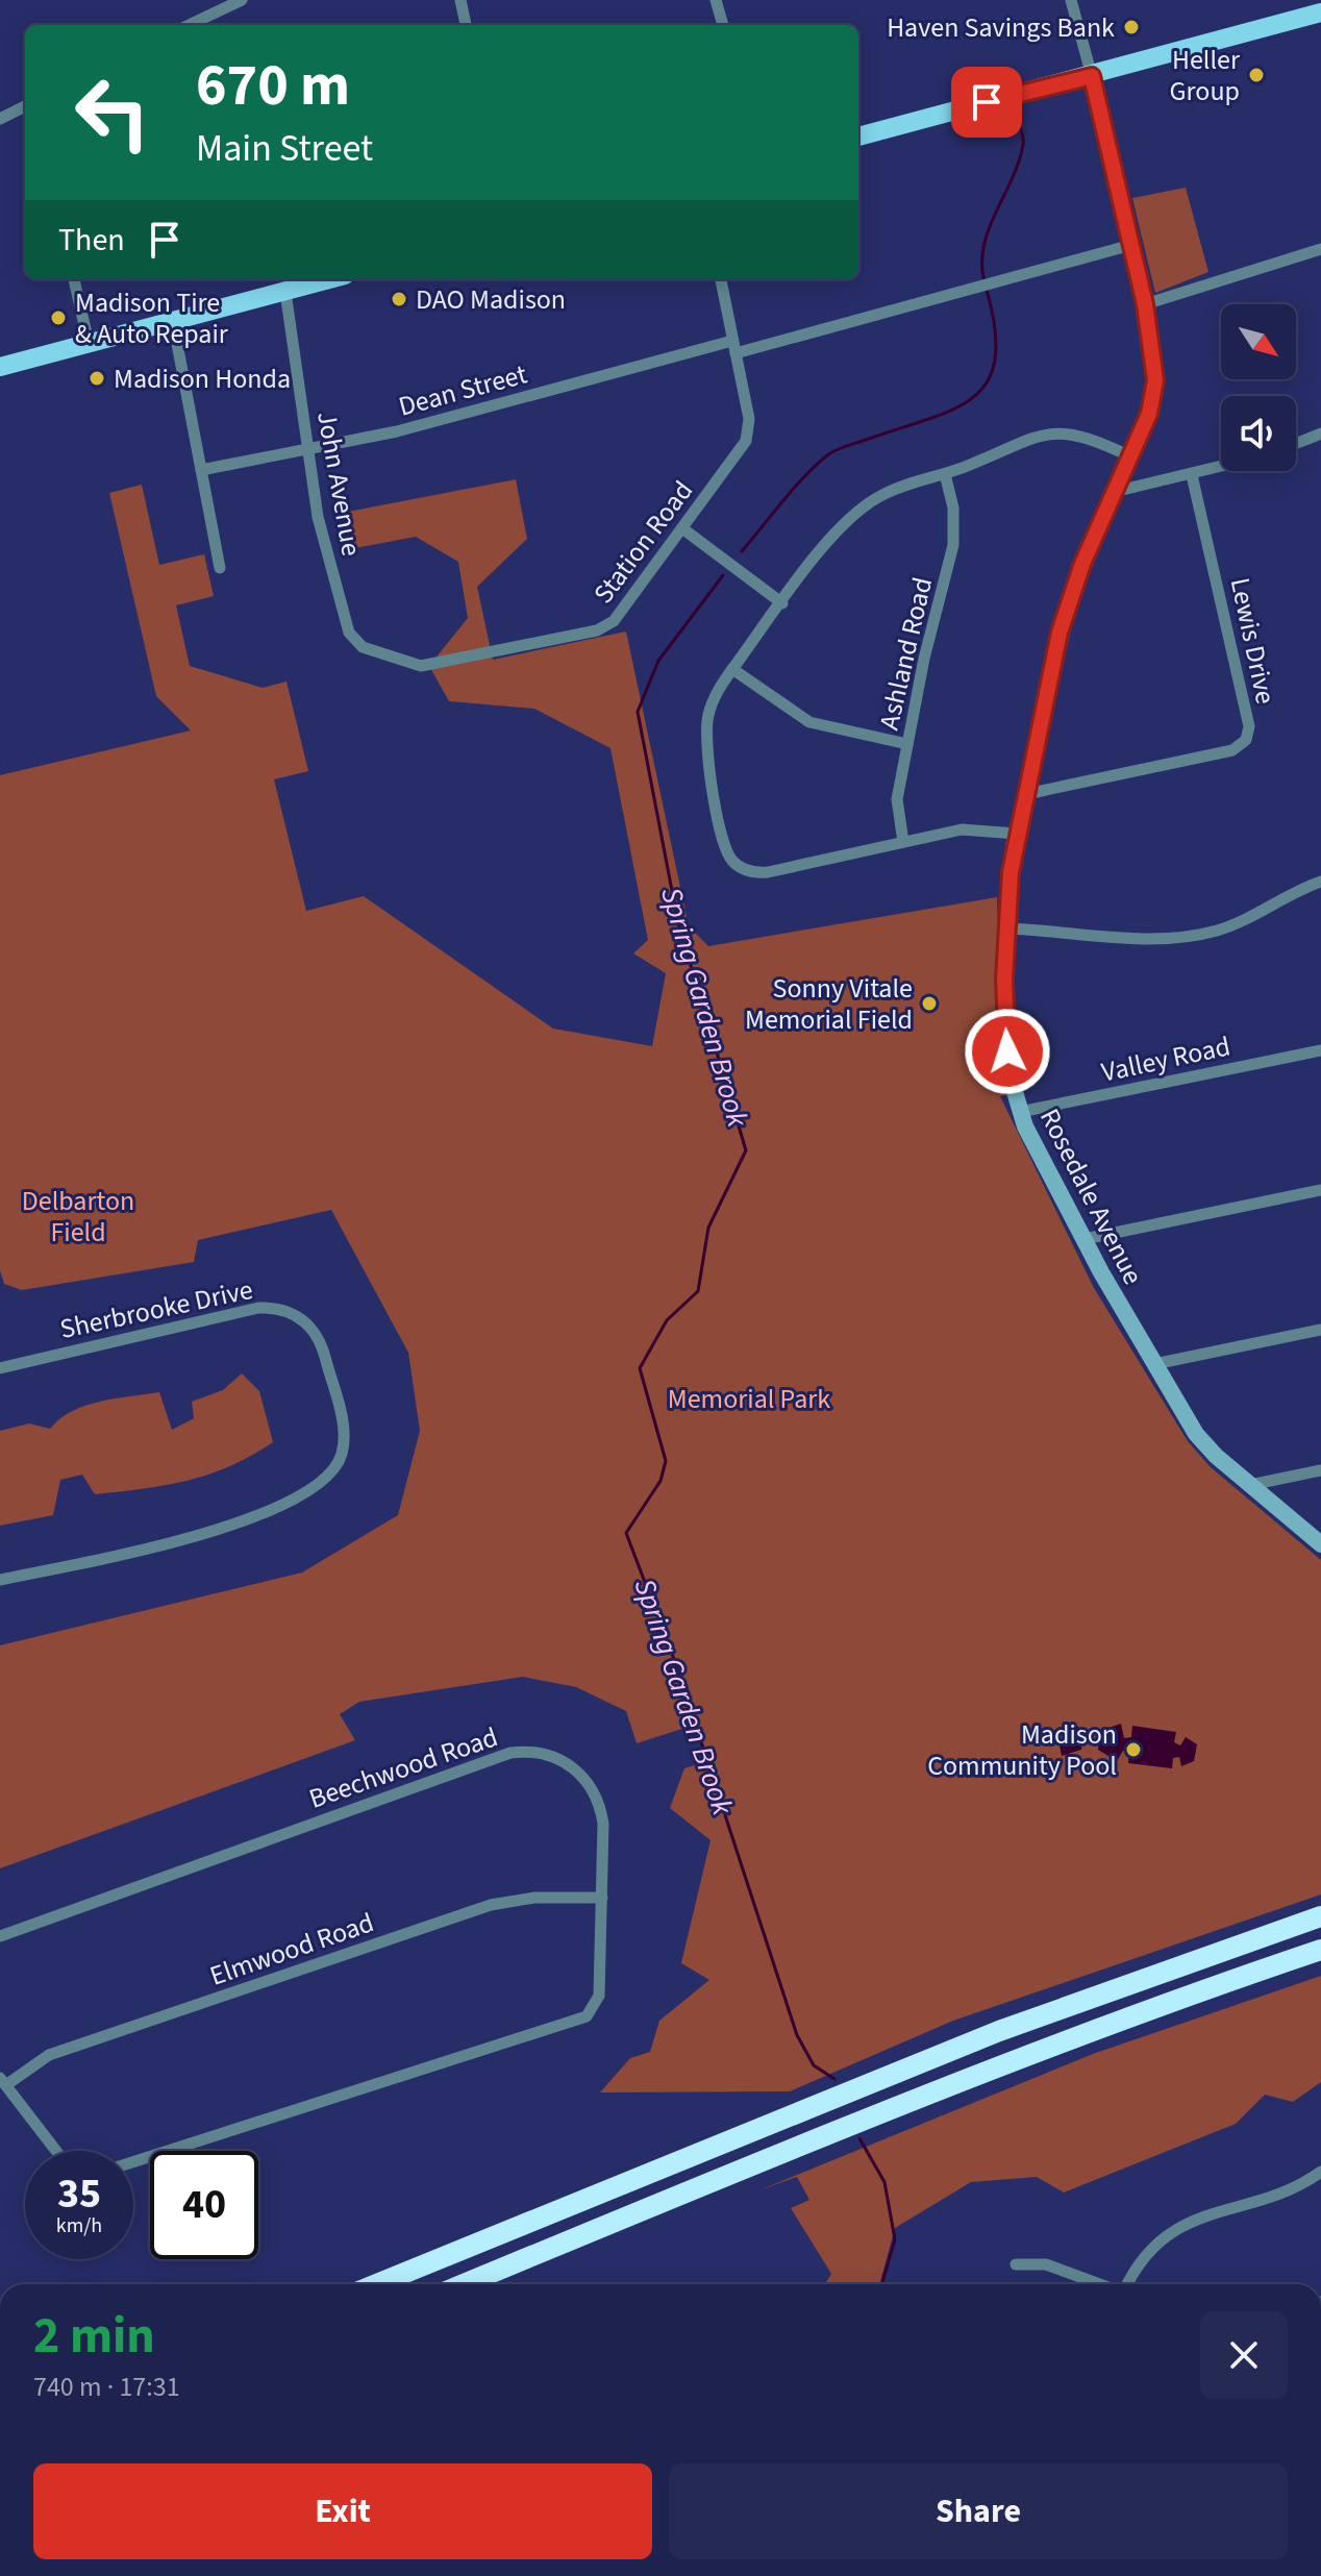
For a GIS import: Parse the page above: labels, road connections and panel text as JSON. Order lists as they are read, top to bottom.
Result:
{
  "streets": {
    "street": [
      "Dean Street",
      "John Avenue",
      "Station Road",
      "Lewis Drive",
      "Ashland Road",
      "Valley Road",
      "Rosedale Avenue",
      "Sherbrooke Drive",
      "Beechwood Road",
      "Elmwood Road"
    ]
  },
  "crossings": [
    ["Dean Street", "John Avenue"],
    ["Dean Street", "Station Road"],
    ["Dean Street", "Rosedale Avenue"],
    ["John Avenue", "Station Road"],
    ["Lewis Drive", "Rosedale Avenue"],
    ["Valley Road", "Rosedale Avenue"],
    ["Beechwood Road", "Elmwood Road"]
  ],
  "water": ["Spring Garden Brook"],
  "parks": ["Delbarton Field", "Memorial Park"],
  "places": [
    "Haven Savings Bank",
    "Heller Group",
    "DAO Madison",
    "Madison Tire & Auto Repair",
    "Madison Honda",
    "Sonny Vitale Memorial Field",
    "Madison Community Pool"
  ],
  "north": "bottom right",
  "page": {
    "turn": ["670 m", "Main Street"],
    "then": "Then",
    "speed": "35 km/h",
    "limit": "40",
    "heading": ["2 min", "740 m · 17:31"],
    "buttons": ["Exit", "Share"]
  }
}
